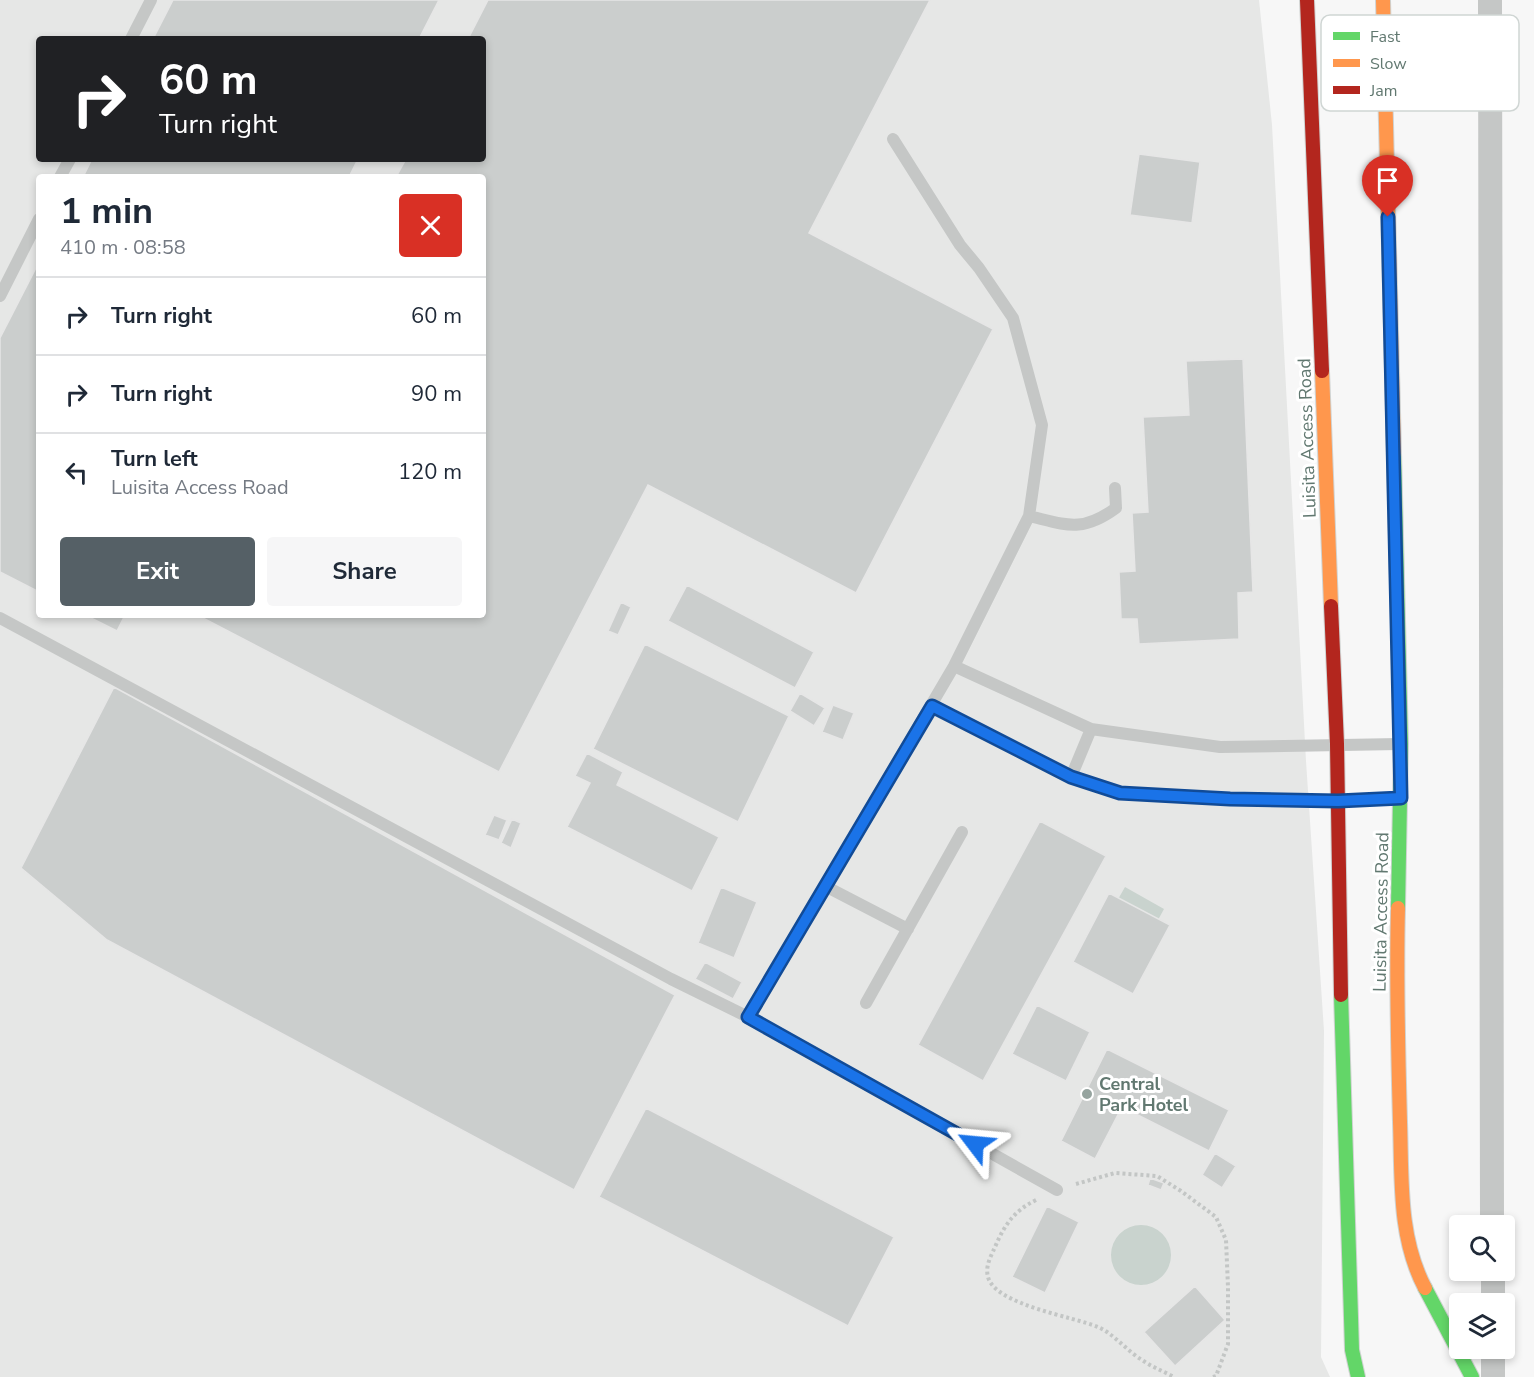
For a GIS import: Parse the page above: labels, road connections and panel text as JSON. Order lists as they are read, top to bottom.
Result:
{
  "streets": {
    "main road": ["Luisita Access Road"]
  },
  "places": ["Central Park Hotel"],
  "legend": ["Fast", "Slow", "Jam"],
  "page": {
    "turn": ["60 m", "Turn right"],
    "heading": ["1 min", "410 m · 08:58"],
    "list": [
      {
        "name": "Turn right",
        "value": "60 m"
      },
      {
        "name": "Turn right",
        "value": "90 m"
      },
      {
        "name": "Turn left",
        "note": "Luisita Access Road",
        "value": "120 m"
      }
    ],
    "buttons": ["Exit", "Share"]
  }
}
